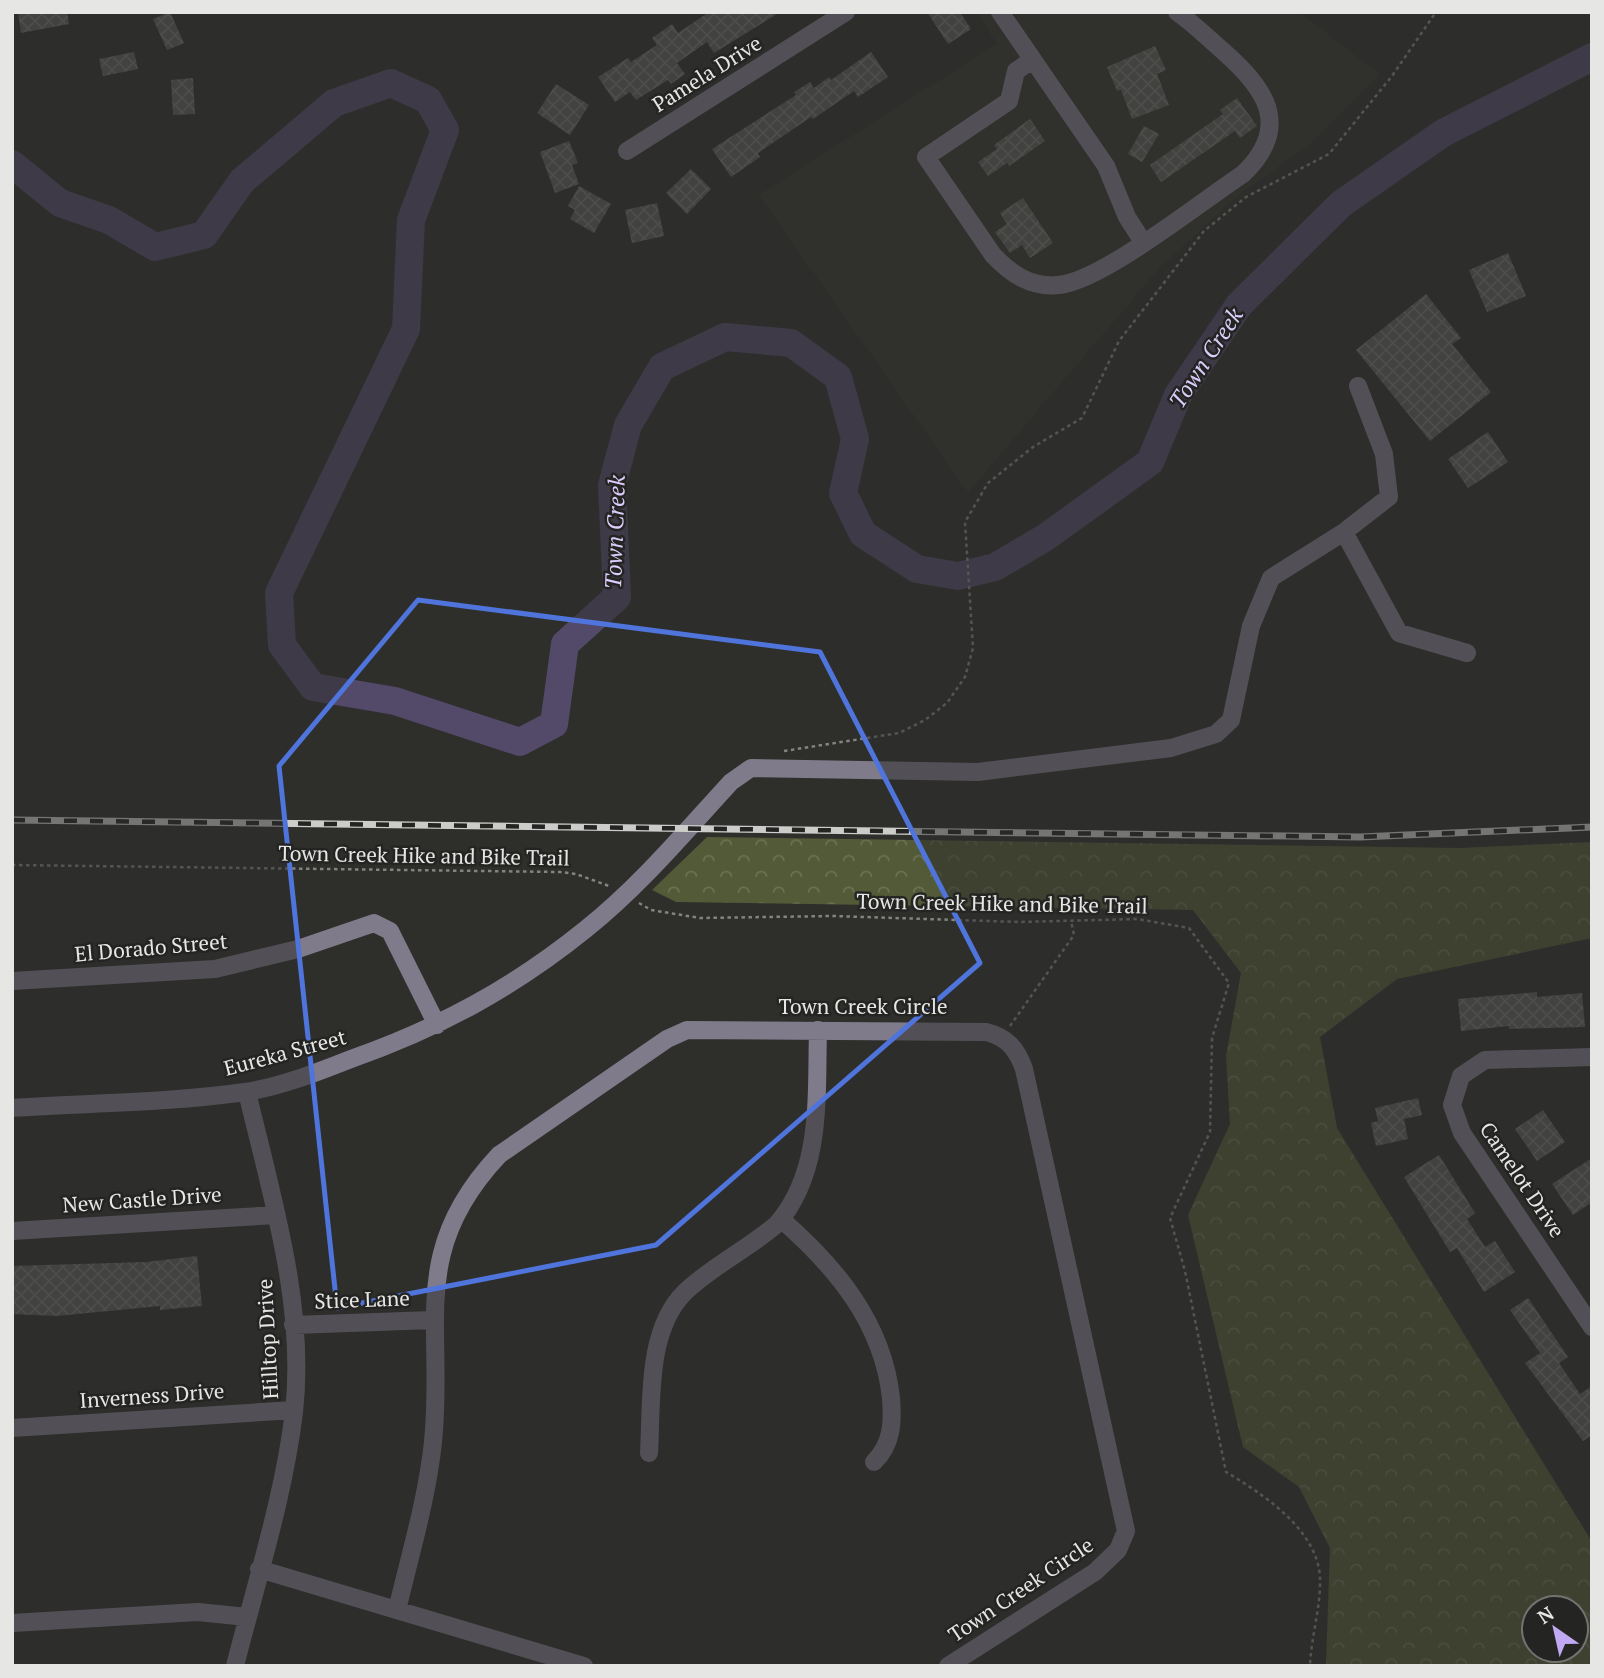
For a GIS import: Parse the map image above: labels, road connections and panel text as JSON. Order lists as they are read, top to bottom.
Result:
{
  "streets": {
    "street": [
      "Pamela Drive",
      "El Dorado Street",
      "Town Creek Circle",
      "Eureka Street",
      "Camelot Drive",
      "New Castle Drive",
      "Stice Lane",
      "Hilltop Drive",
      "Inverness Drive"
    ],
    "path": ["Town Creek Hike and Bike Trail"]
  },
  "crossings": [
    ["Town Creek Hike and Bike Trail", "Eureka Street"],
    ["El Dorado Street", "Eureka Street"],
    ["Town Creek Circle", "Stice Lane"],
    ["Eureka Street", "Hilltop Drive"],
    ["New Castle Drive", "Hilltop Drive"],
    ["Stice Lane", "Hilltop Drive"],
    ["Hilltop Drive", "Inverness Drive"]
  ],
  "water": ["Town Creek"],
  "north": "top left"
}
